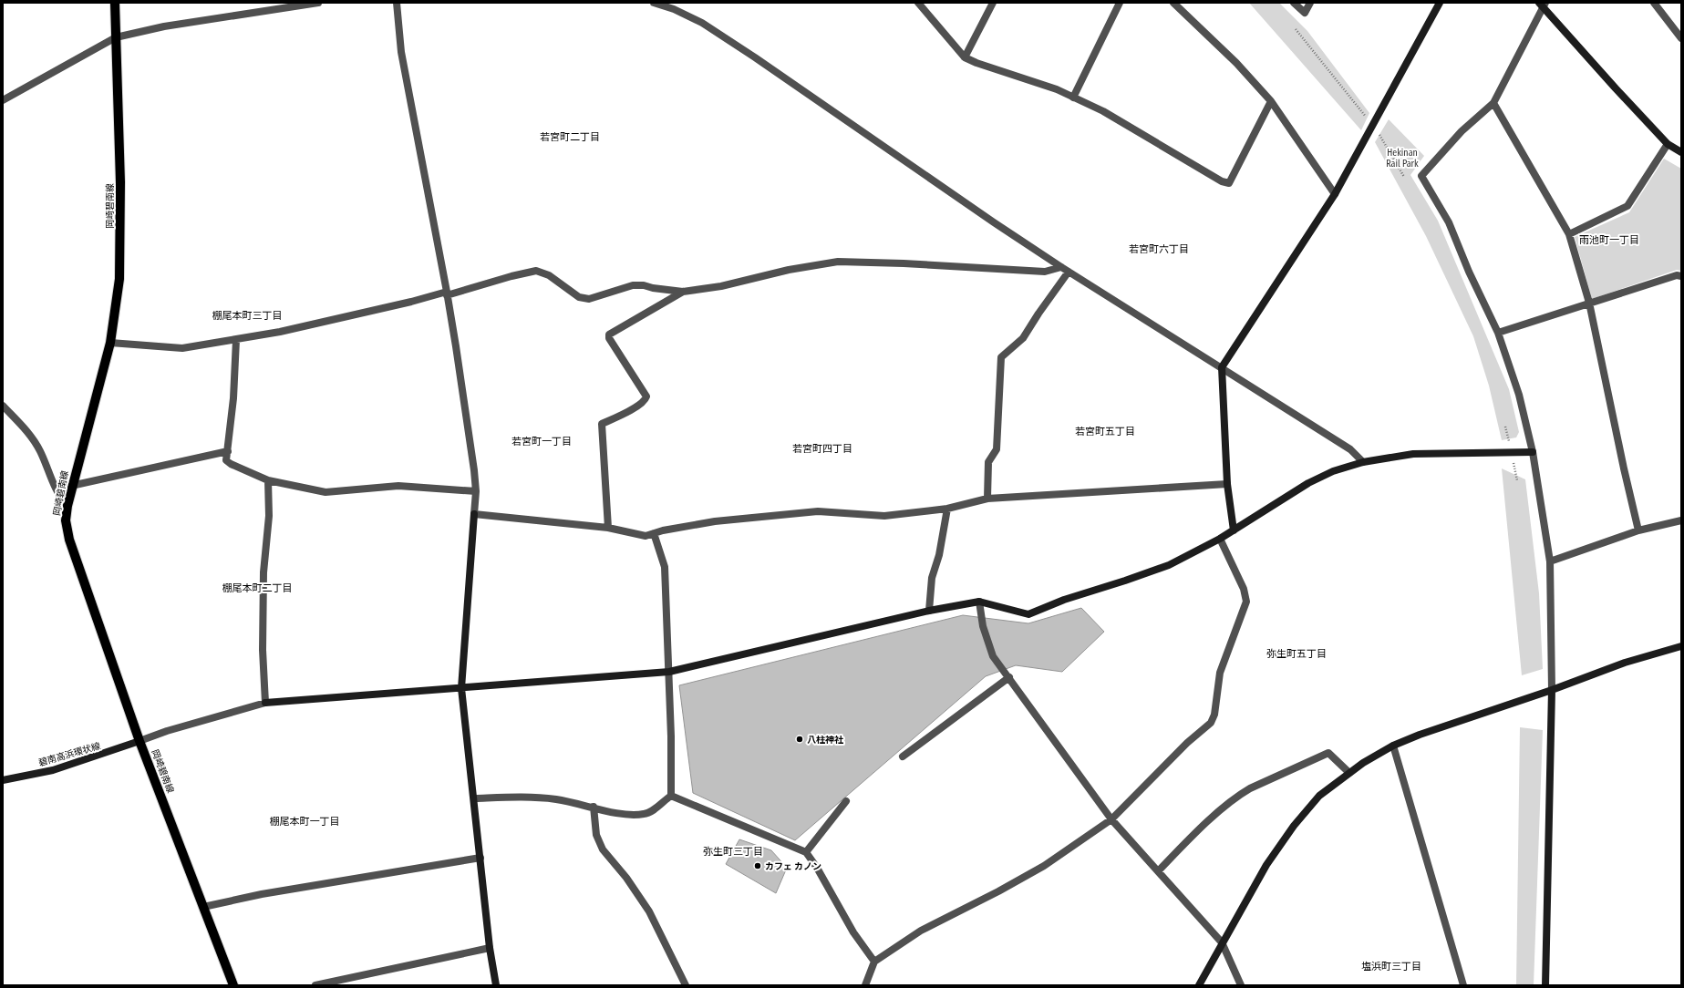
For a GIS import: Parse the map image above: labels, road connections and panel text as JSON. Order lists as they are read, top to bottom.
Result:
{
  "streets": {
    "main road": ["岡崎碧南線"],
    "street": ["碧南高浜環状線"]
  },
  "crossings": [
    ["岡崎碧南線", "碧南高浜環状線"]
  ],
  "districts": [
    "若宮町二丁目",
    "雨池町一丁目",
    "若宮町六丁目",
    "棚尾本町三丁目",
    "若宮町五丁目",
    "若宮町一丁目",
    "若宮町四丁目",
    "棚尾本町二丁目",
    "弥生町五丁目",
    "棚尾本町一丁目",
    "弥生町三丁目",
    "塩浜町三丁目"
  ],
  "parks": ["Hekinan Rail Park"],
  "places": ["八柱神社", "カフェ カノン"]
}
